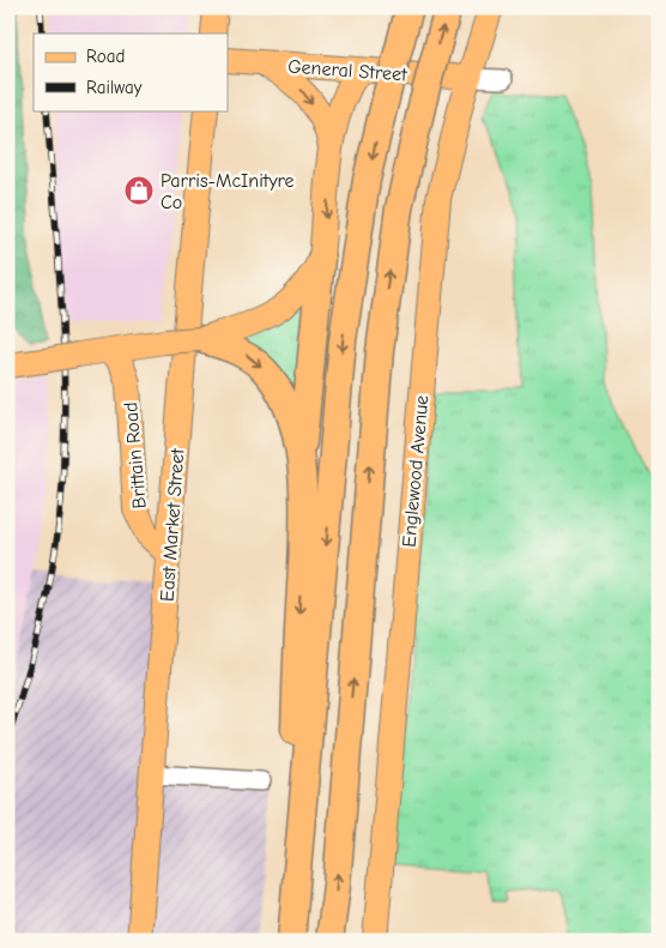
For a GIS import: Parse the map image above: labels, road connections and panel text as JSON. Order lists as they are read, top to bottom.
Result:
{
  "streets": {
    "main road": [
      "General Street",
      "Brittain Road",
      "Englewood Avenue",
      "East Market Street"
    ]
  },
  "crossings": [
    ["General Street", "Englewood Avenue"],
    ["Brittain Road", "East Market Street"]
  ],
  "places": {
    "shop": ["Parris-McInityre Co"]
  },
  "legend": ["Road", "Railway"]
}
